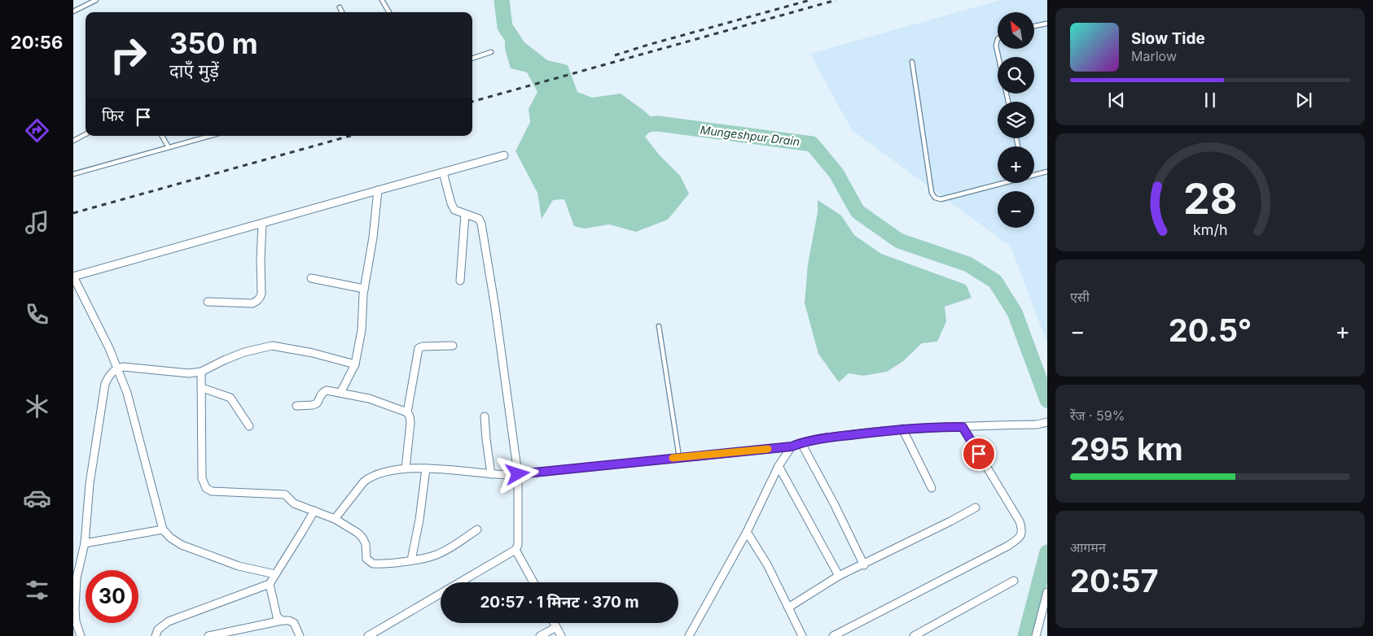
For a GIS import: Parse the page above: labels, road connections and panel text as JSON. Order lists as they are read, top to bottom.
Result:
{
  "water": ["Mungeshpur Drain"],
  "north": "top left",
  "page": {
    "tabs": "20:56",
    "map_buttons": ["+", "−"],
    "turn": ["350 m", "दाएँ मुड़ें"],
    "song": ["Slow Tide", "Marlow"],
    "then": "फिर",
    "tile": [
      "एसी",
      ["रेंज · 59%", "295 km"],
      ["आगमन", "20:57"]
    ],
    "heat": ["−", "20.5°", "+"],
    "limit": "30",
    "trip": "20:57 · 1 मिनट · 370 m",
    "gauge": ["28", "km/h"]
  }
}
